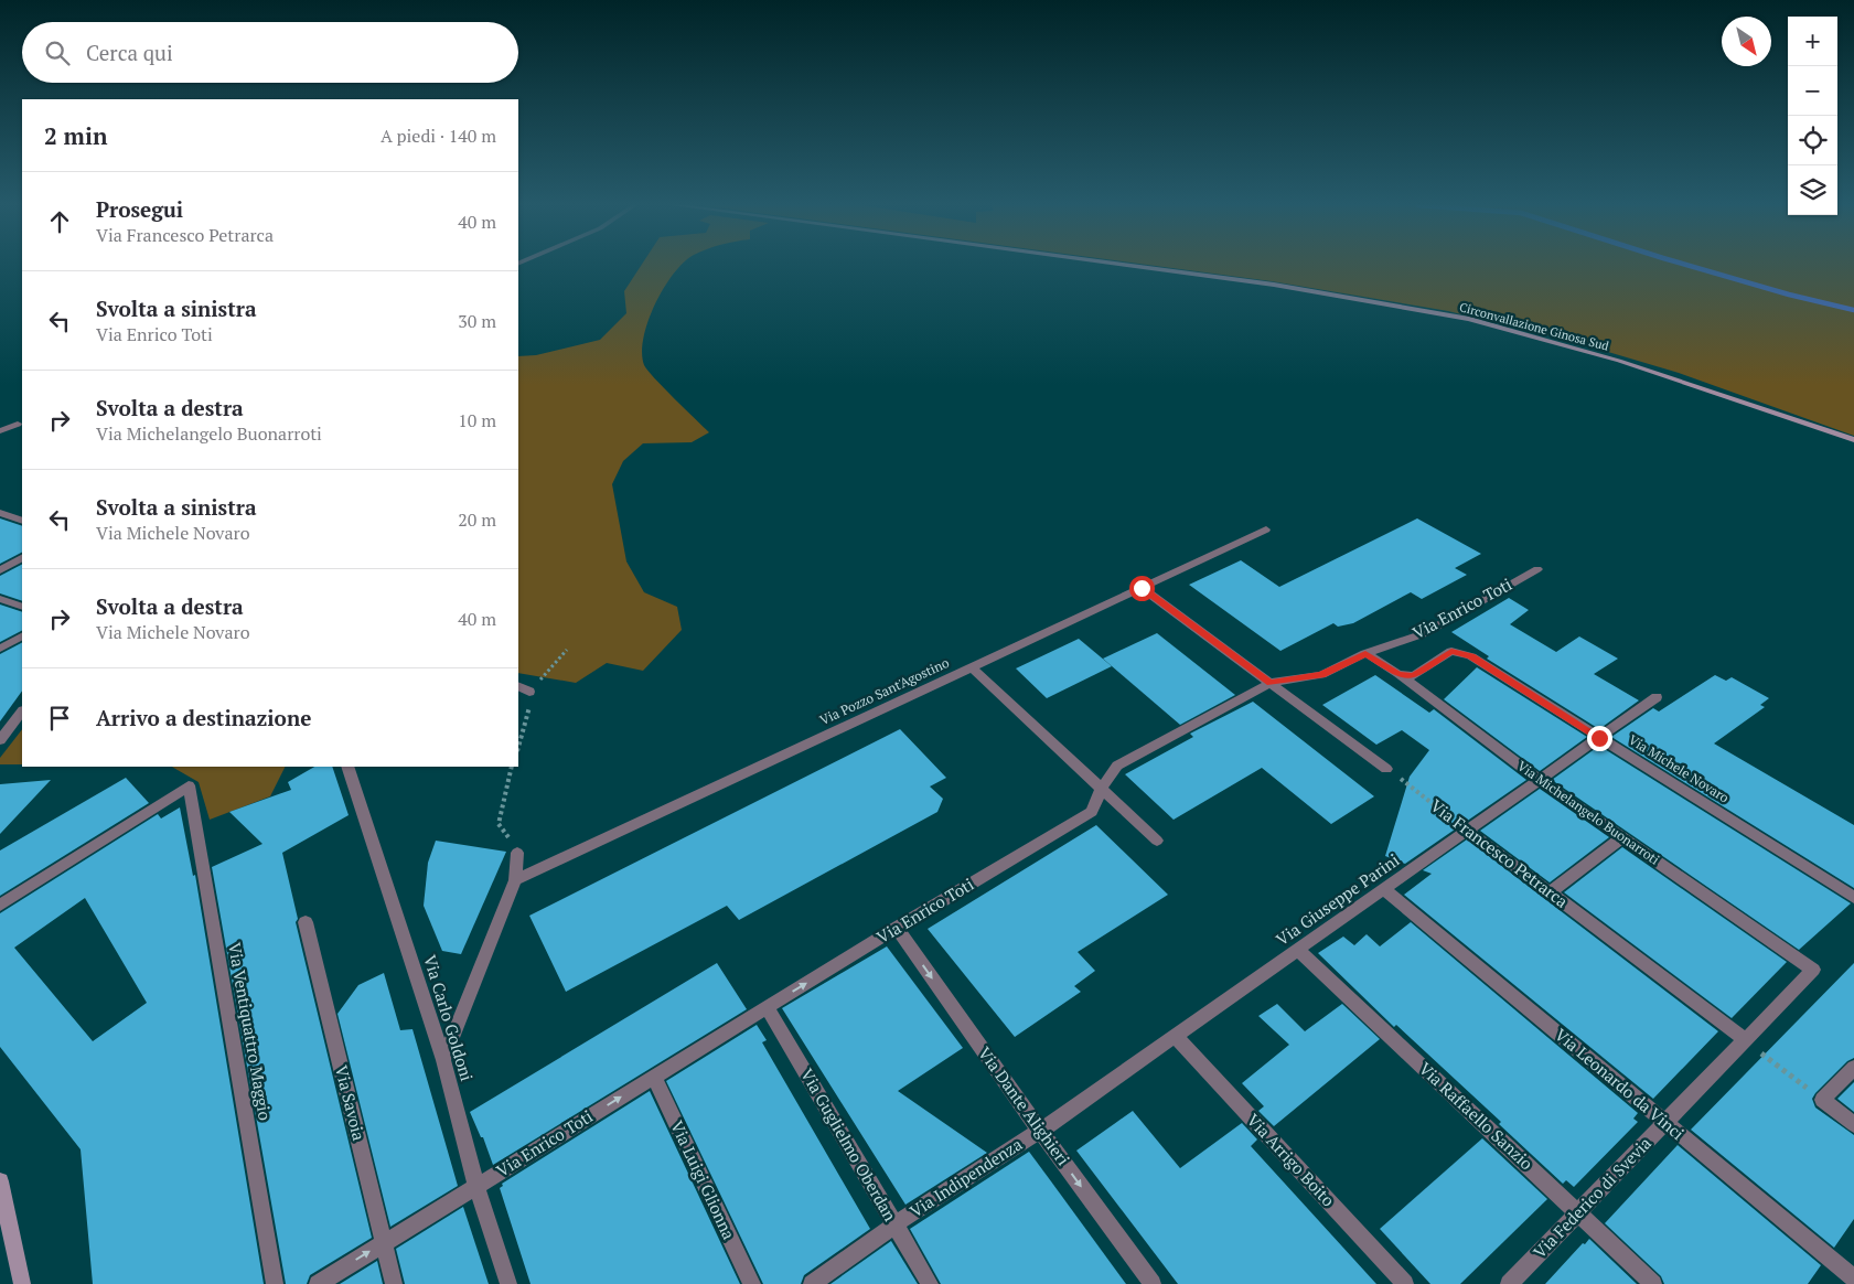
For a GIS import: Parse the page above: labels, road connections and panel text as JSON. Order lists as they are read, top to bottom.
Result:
{
  "streets": {
    "main road": ["Circonvallazione Ginosa Sud"],
    "street": [
      "Via Enrico Toti",
      "Via Pozzo Sant'Agostino",
      "Via Michele Novaro",
      "Via Michelangelo Buonarroti",
      "Via Francesco Petrarca",
      "Via Giuseppe Parini",
      "Via Carlo Goldoni",
      "Via Ventiquattro Maggio",
      "Via Leonardo da Vinci",
      "Via Savoia",
      "Via Dante Alighieri",
      "Via Raffaello Sanzio",
      "Via Guglielmo Oberdan",
      "Via Arrigo Boito",
      "Via Indipendenza",
      "Via Luigi Glionna",
      "Via Federico di Svevia"
    ]
  },
  "crossings": [
    ["Via Enrico Toti", "Via Michelangelo Buonarroti"],
    ["Via Enrico Toti", "Via Carlo Goldoni"],
    ["Via Enrico Toti", "Via Savoia"],
    ["Via Enrico Toti", "Via Dante Alighieri"],
    ["Via Enrico Toti", "Via Guglielmo Oberdan"],
    ["Via Enrico Toti", "Via Luigi Glionna"],
    ["Via Michele Novaro", "Via Michelangelo Buonarroti"],
    ["Via Michele Novaro", "Via Giuseppe Parini"],
    ["Via Michelangelo Buonarroti", "Via Giuseppe Parini"],
    ["Via Michelangelo Buonarroti", "Via Federico di Svevia"],
    ["Via Francesco Petrarca", "Via Giuseppe Parini"],
    ["Via Francesco Petrarca", "Via Federico di Svevia"],
    ["Via Giuseppe Parini", "Via Leonardo da Vinci"],
    ["Via Giuseppe Parini", "Via Dante Alighieri"],
    ["Via Giuseppe Parini", "Via Raffaello Sanzio"],
    ["Via Giuseppe Parini", "Via Arrigo Boito"],
    ["Via Giuseppe Parini", "Via Indipendenza"],
    ["Via Leonardo da Vinci", "Via Federico di Svevia"],
    ["Via Dante Alighieri", "Via Indipendenza"],
    ["Via Raffaello Sanzio", "Via Federico di Svevia"],
    ["Via Guglielmo Oberdan", "Via Indipendenza"]
  ],
  "one_way": ["Via Dante Alighieri"],
  "north": "bottom right",
  "page": {
    "map_buttons": ["+", "−"],
    "search": "Cerca qui",
    "heading": ["2 min", "A piedi · 140 m"],
    "list": [
      ["Prosegui", "Via Francesco Petrarca", "40 m"],
      ["Svolta a sinistra", "Via Enrico Toti", "30 m"],
      ["Svolta a destra", "Via Michelangelo Buonarroti", "10 m"],
      ["Svolta a sinistra", "Via Michele Novaro", "20 m"],
      ["Svolta a destra", "Via Michele Novaro", "40 m"],
      "Arrivo a destinazione"
    ]
  }
}
